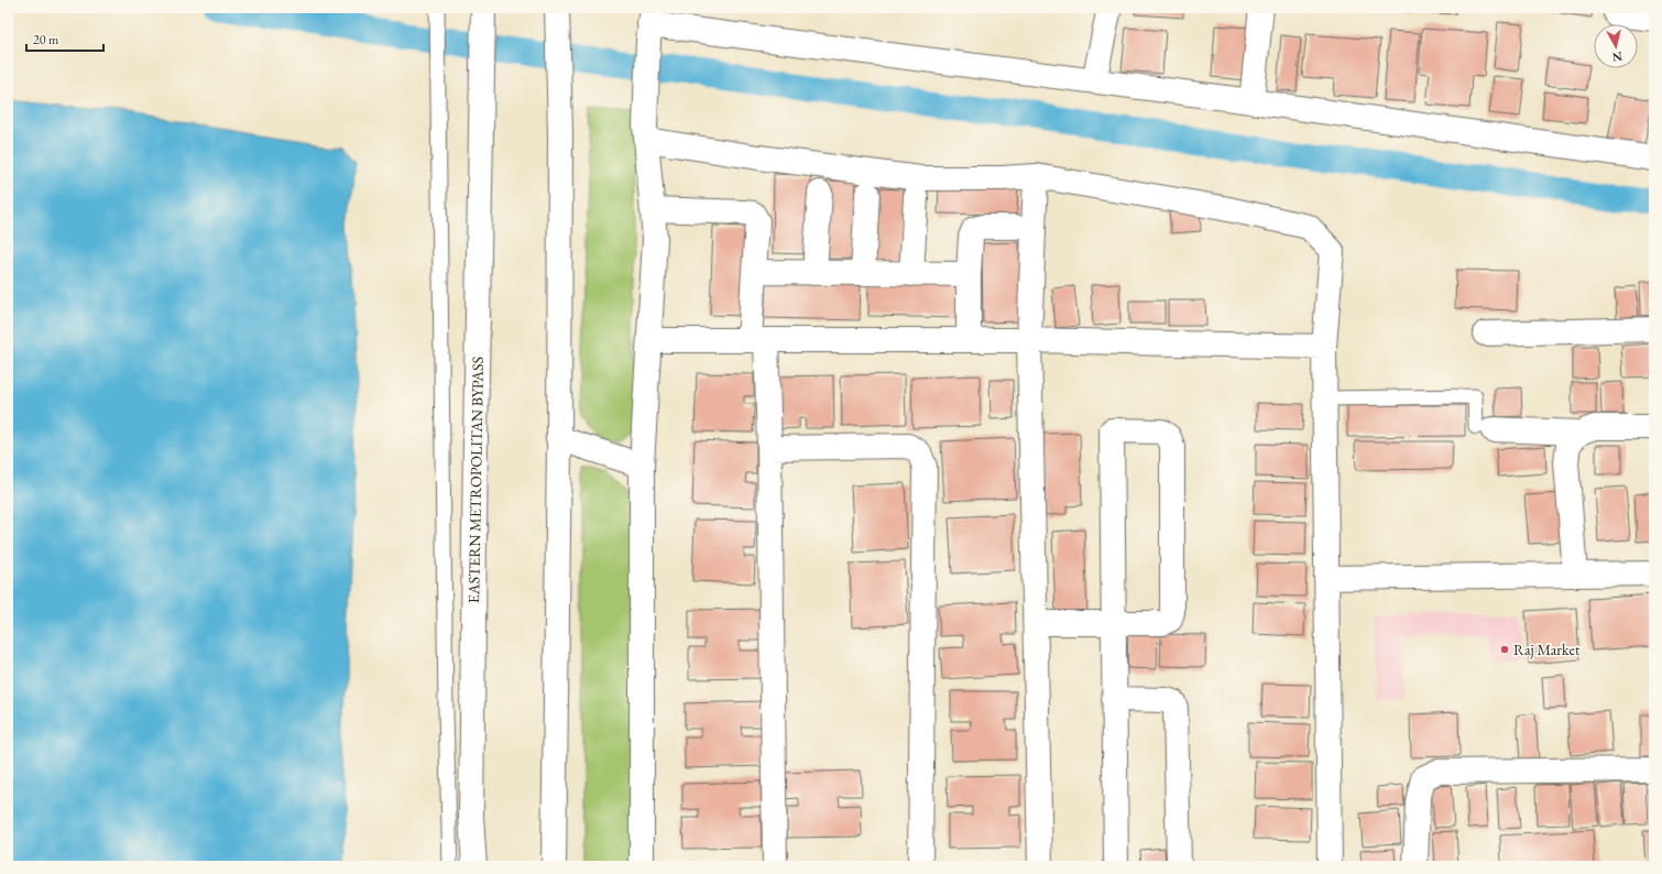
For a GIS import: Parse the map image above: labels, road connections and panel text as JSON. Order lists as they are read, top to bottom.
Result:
{
  "streets": {
    "street": ["EASTERN METROPOLITAN BYPASS"]
  },
  "places": ["Raj Market"],
  "scale_bar": "20 m",
  "north": "bottom"
}
